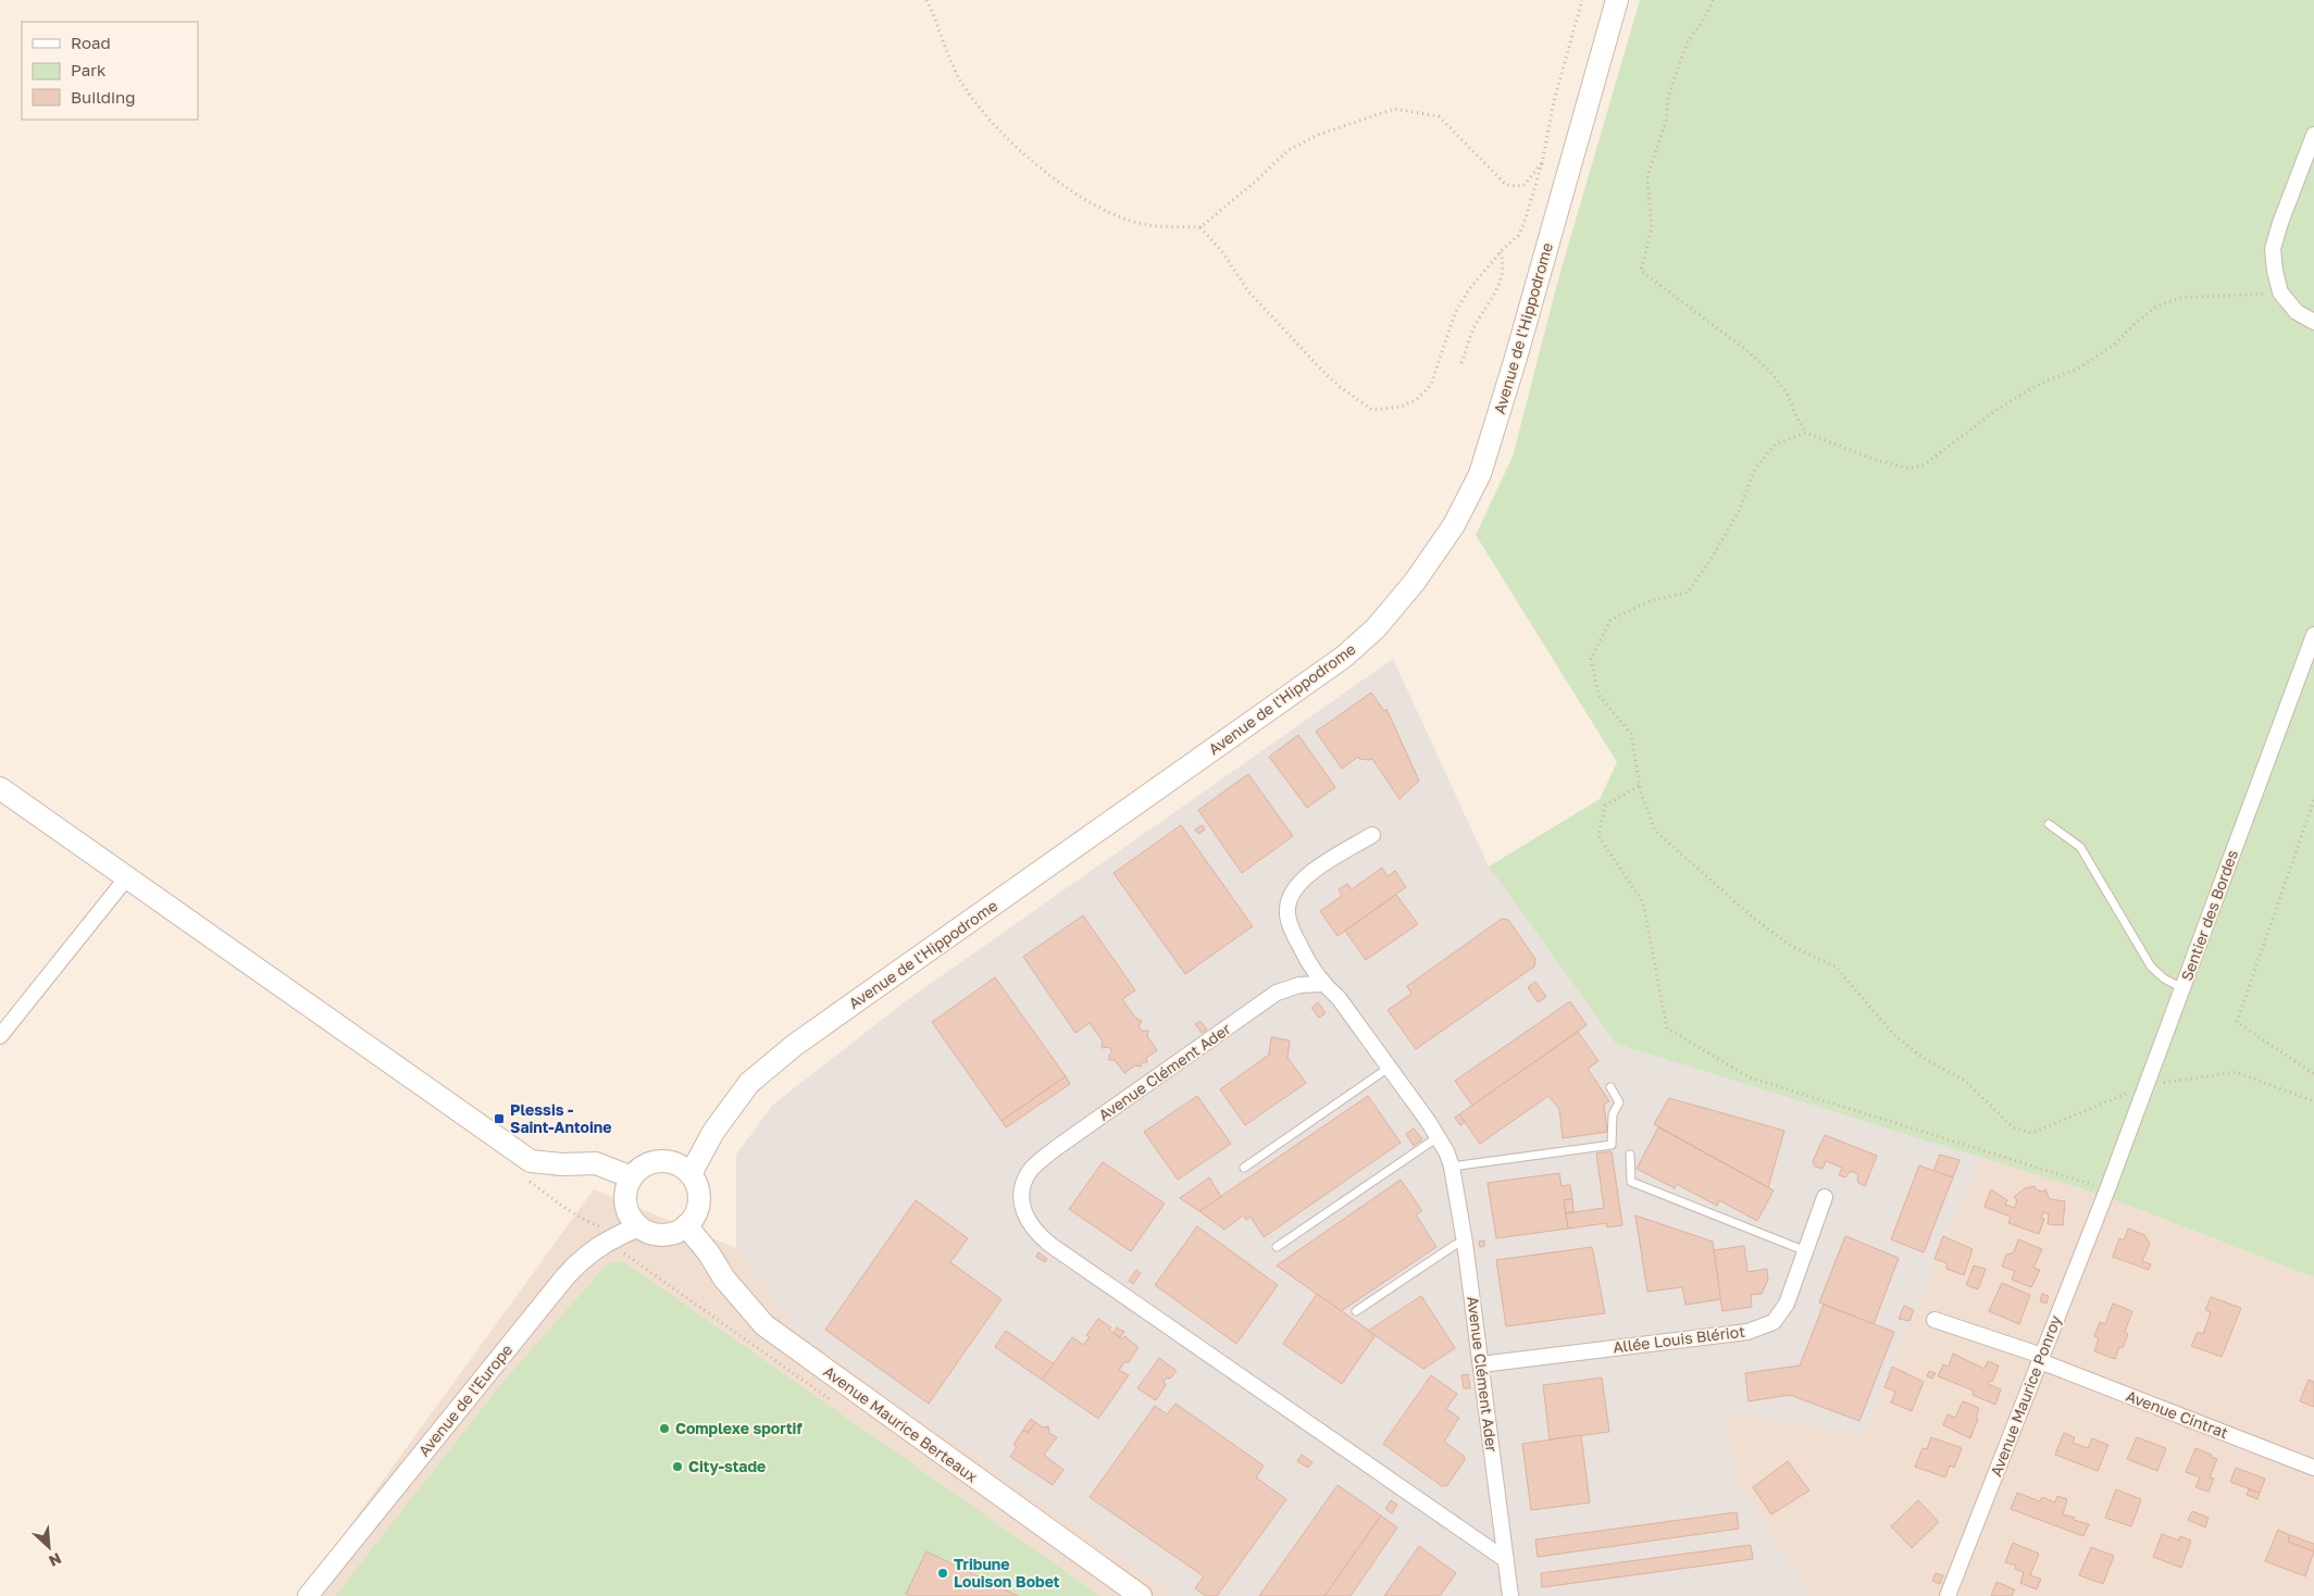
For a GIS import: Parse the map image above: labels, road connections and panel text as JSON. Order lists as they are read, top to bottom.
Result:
{
  "streets": {
    "main road": ["Avenue de l'Hippodrome", "Avenue Maurice Berteaux"],
    "street": [
      "Sentier des Bordes",
      "Avenue Clément Ader",
      "Allée Louis Blériot",
      "Avenue Maurice Ponroy",
      "Avenue de l'Europe",
      "Avenue Cintrat"
    ]
  },
  "crossings": [
    ["Avenue de l'Hippodrome", "Avenue de l'Europe"],
    ["Avenue de l'Hippodrome", "Avenue Maurice Berteaux"],
    ["Sentier des Bordes", "Avenue Maurice Ponroy"],
    ["Avenue Clément Ader", "Allée Louis Blériot"],
    ["Avenue Maurice Ponroy", "Avenue Cintrat"],
    ["Avenue de l'Europe", "Avenue Maurice Berteaux"]
  ],
  "places": {
    "transit": ["Plessis - Saint-Antoine"],
    "other": ["Complexe sportif", "City-stade", "Tribune Louison Bobet"]
  },
  "legend": ["Road", "Park", "Building"],
  "north": "bottom right"
}
